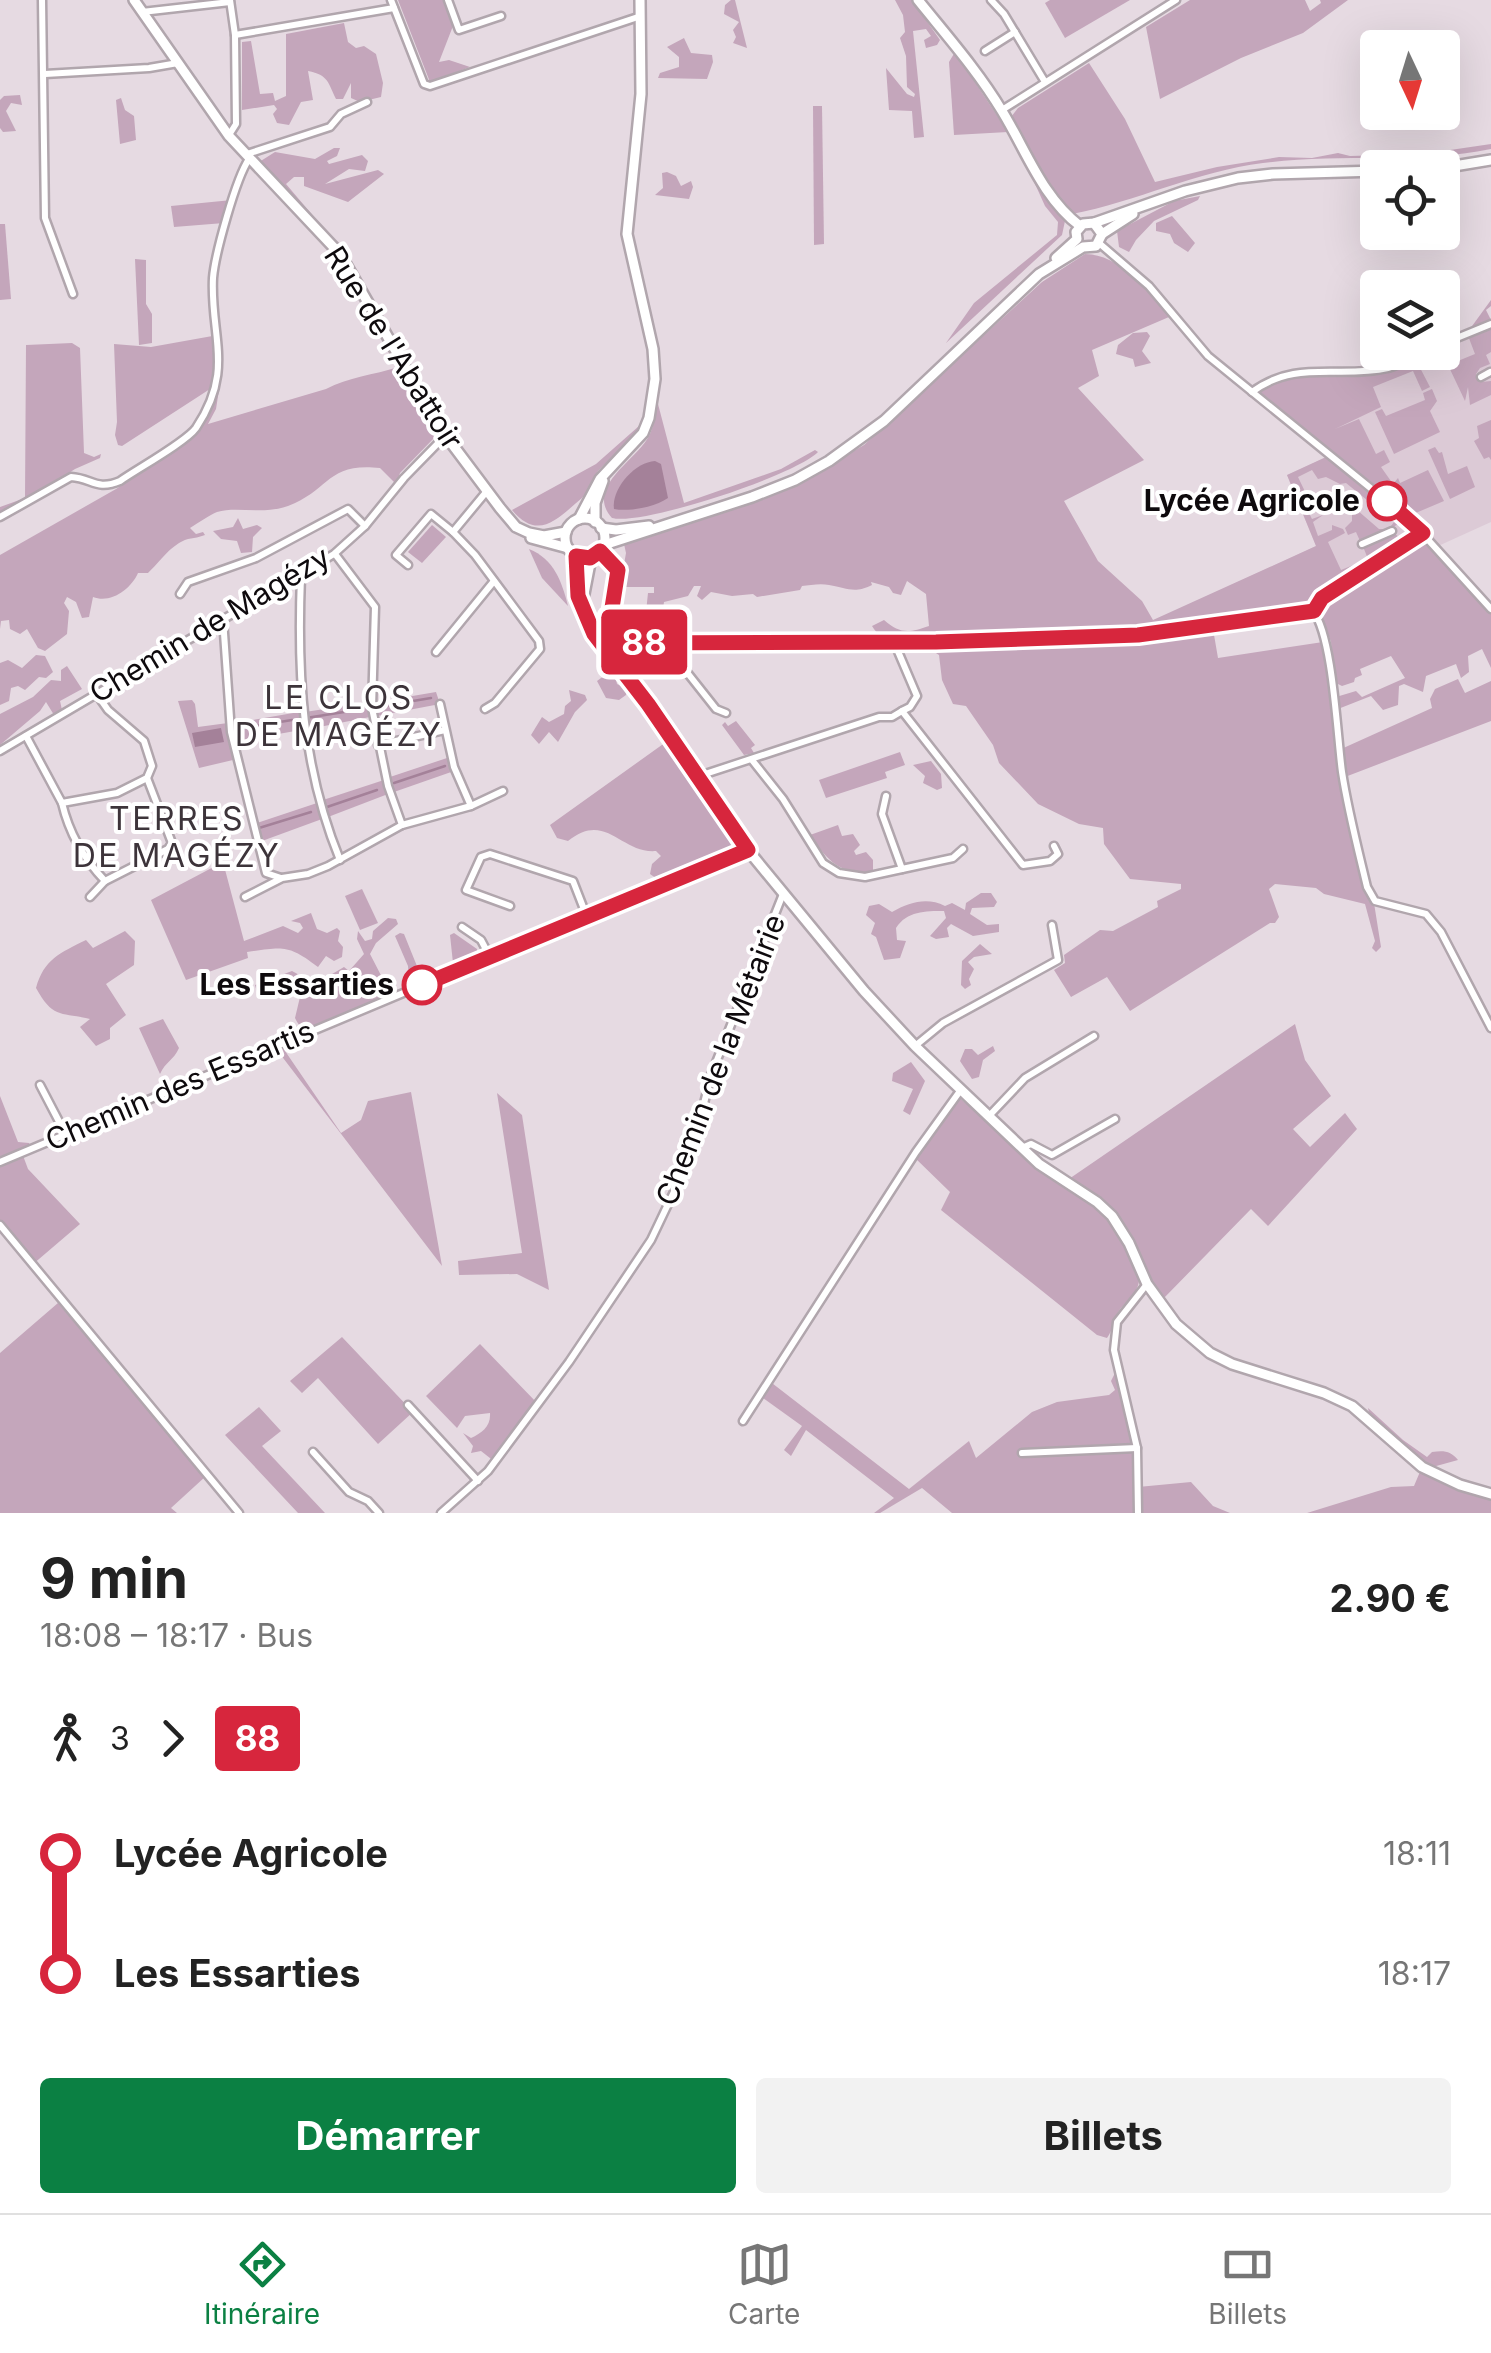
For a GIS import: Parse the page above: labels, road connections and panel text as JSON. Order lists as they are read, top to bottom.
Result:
{
  "streets": {
    "street": [
      "Rue de l'Abattoir",
      "Chemin de Magézy",
      "Chemin de la Métairie",
      "Chemin des Essartis"
    ]
  },
  "crossings": [
    ["Rue de l'Abattoir", "Chemin de Magézy"]
  ],
  "districts": ["LE CLOS DE MAGÉZY", "TERRES DE MAGÉZY"],
  "places": ["Lycée Agricole", "Les Essarties"],
  "lines": ["bus line 88"],
  "north": "bottom",
  "page": {
    "on_map": "88",
    "heading": ["9 min", "18:08 – 18:17 · Bus", "2.90 €"],
    "legs": ["3", "88"],
    "list": [
      {
        "name": "Lycée Agricole",
        "value": "18:11"
      },
      {
        "name": "Les Essarties",
        "value": "18:17"
      }
    ],
    "buttons": ["Démarrer", "Billets"],
    "tabs": ["Itinéraire", "Carte", "Billets"]
  }
}
